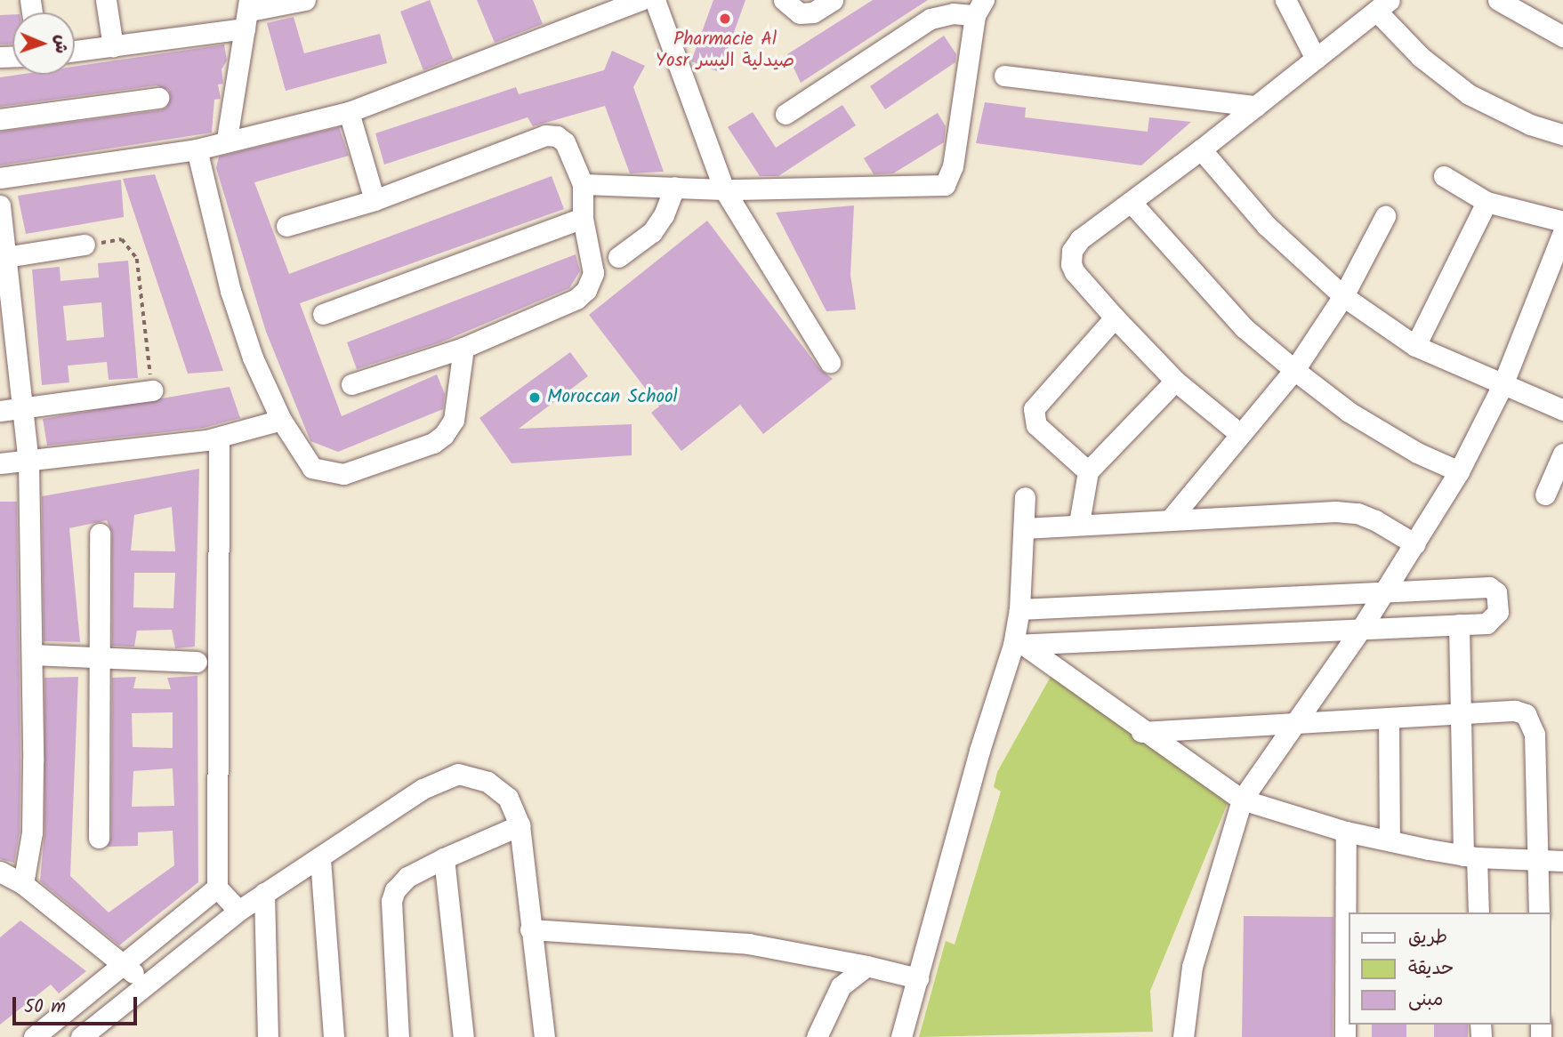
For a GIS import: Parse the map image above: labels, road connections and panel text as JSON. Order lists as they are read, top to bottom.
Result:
{
  "places": ["Pharmacie Al Yosr صيدلية اليسر", "Moroccan School"],
  "legend": ["طريق", "حديقة", "مبنى"],
  "scale_bar": "50 m",
  "north": "right"
}
